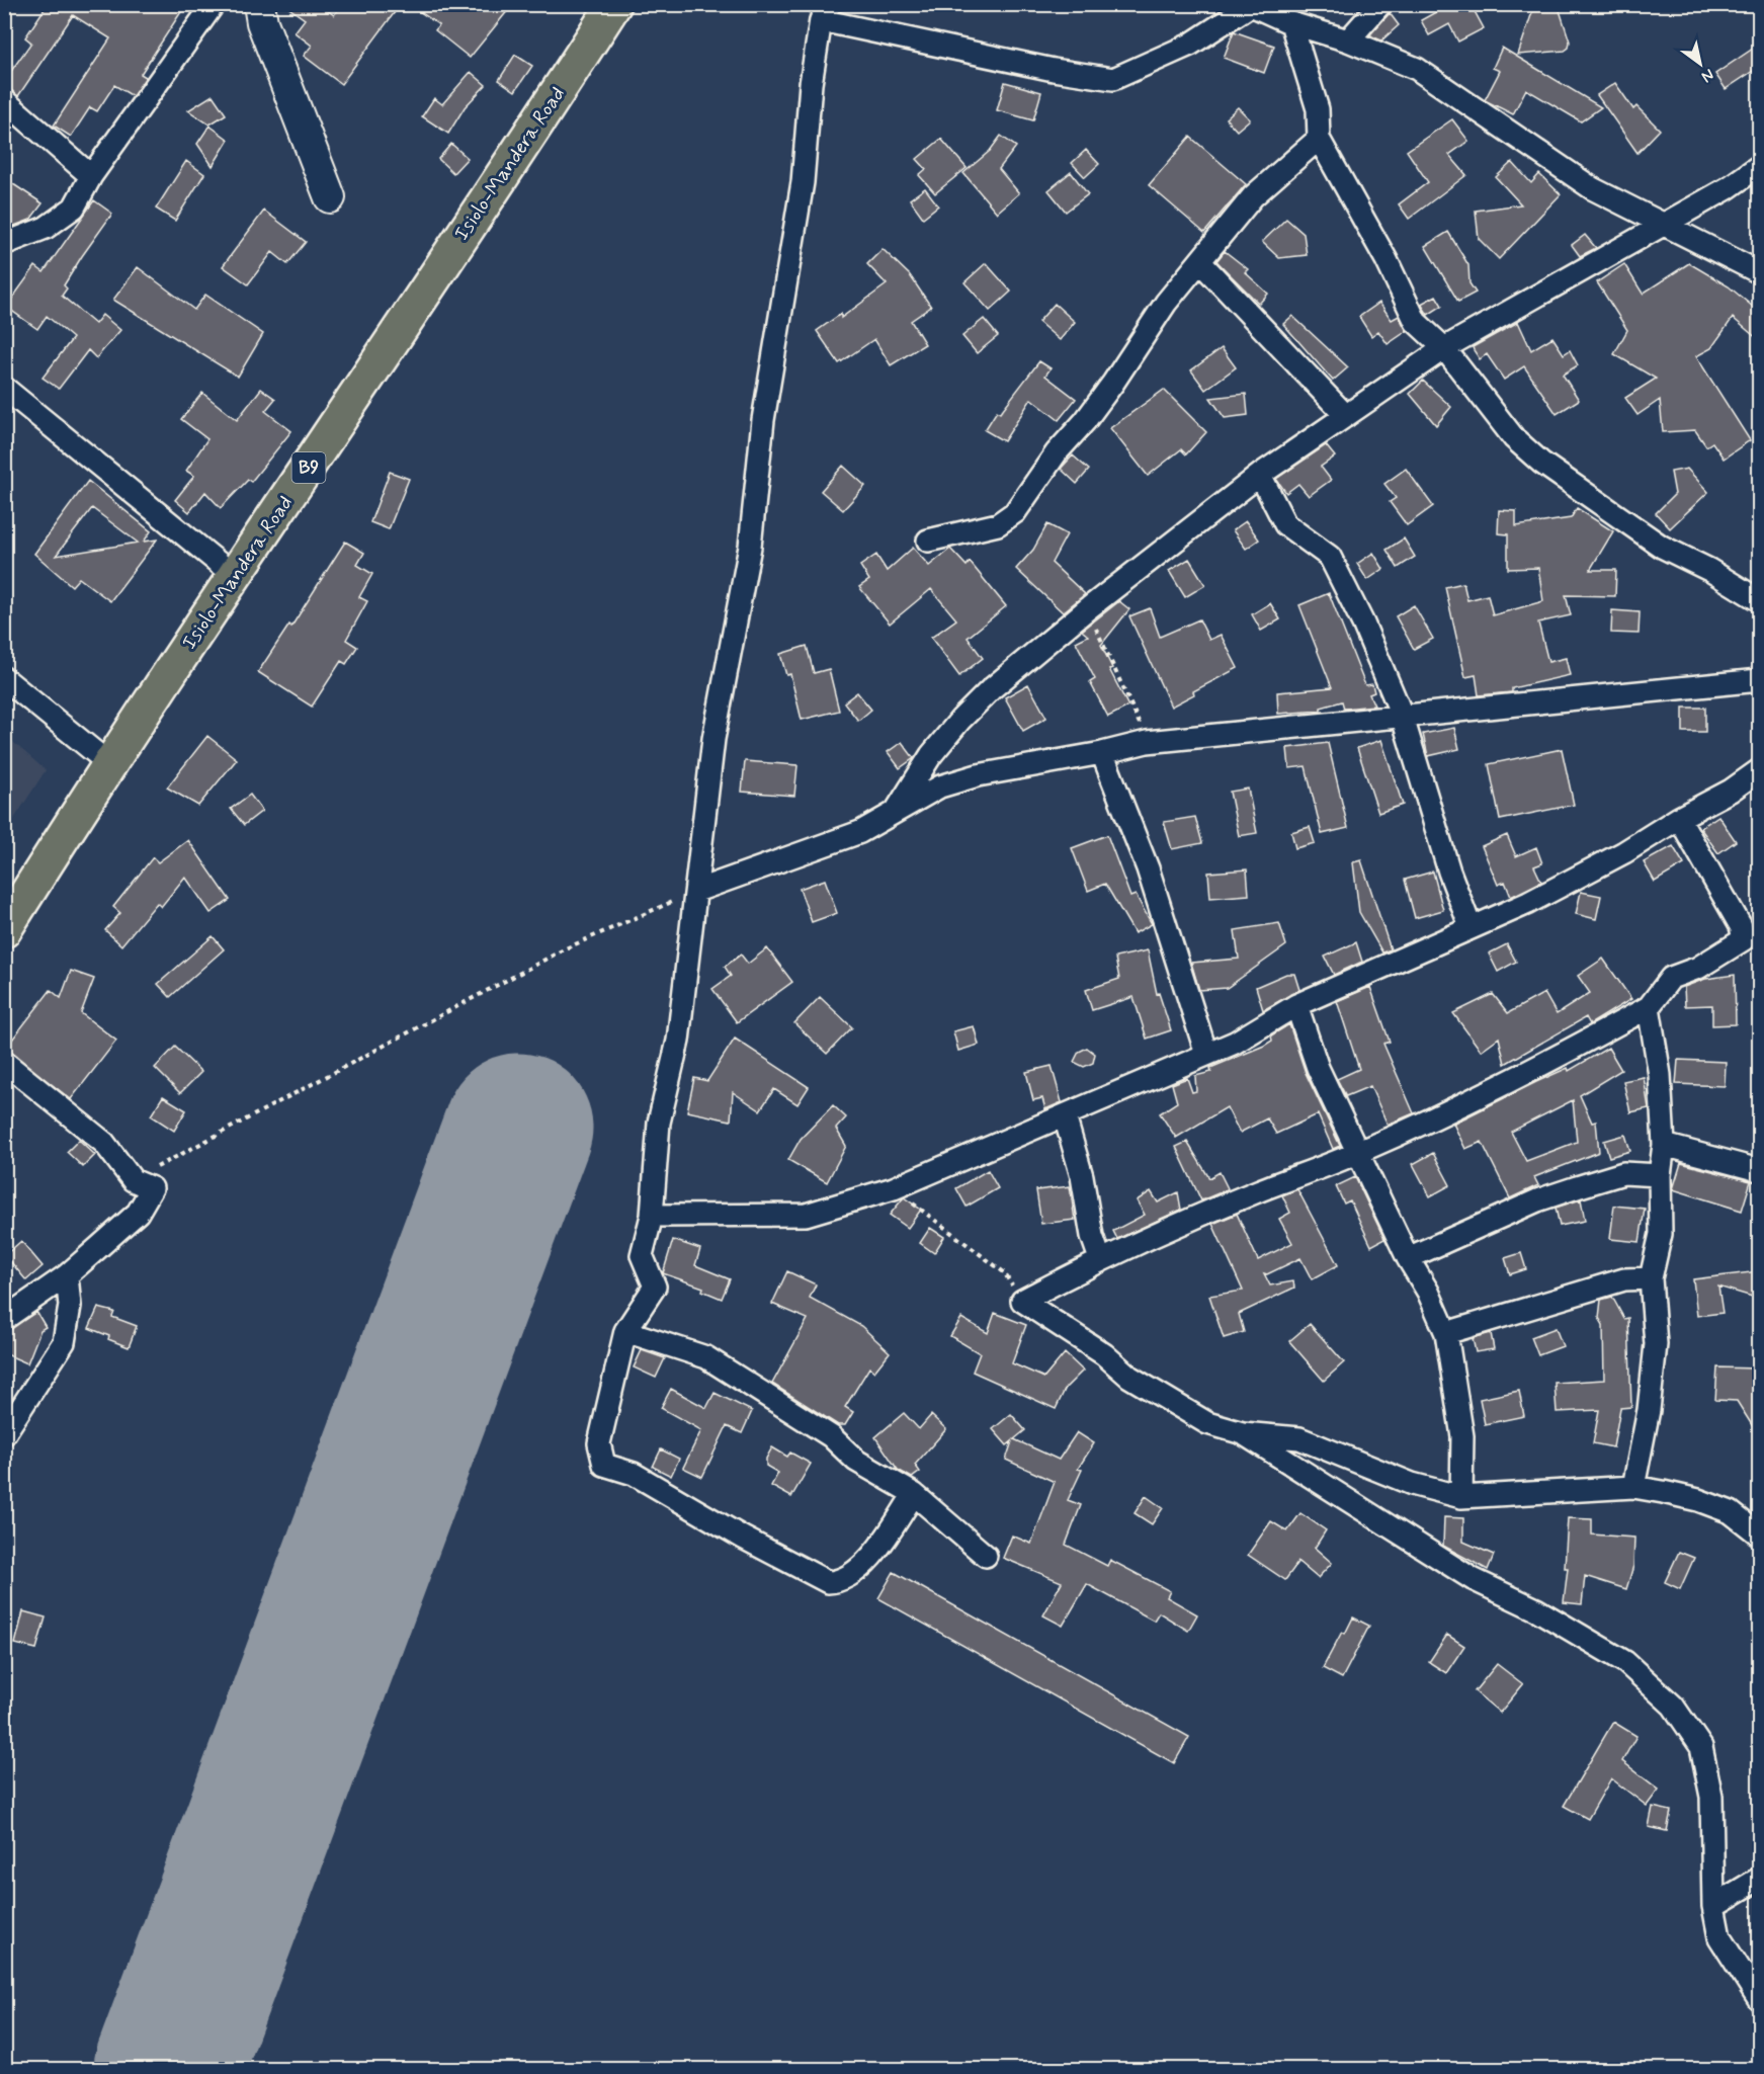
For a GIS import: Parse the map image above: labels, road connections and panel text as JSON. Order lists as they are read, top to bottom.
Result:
{
  "streets": {
    "highway": ["Isiolo-Mandera Road", "B9"]
  },
  "north": "bottom right"
}
